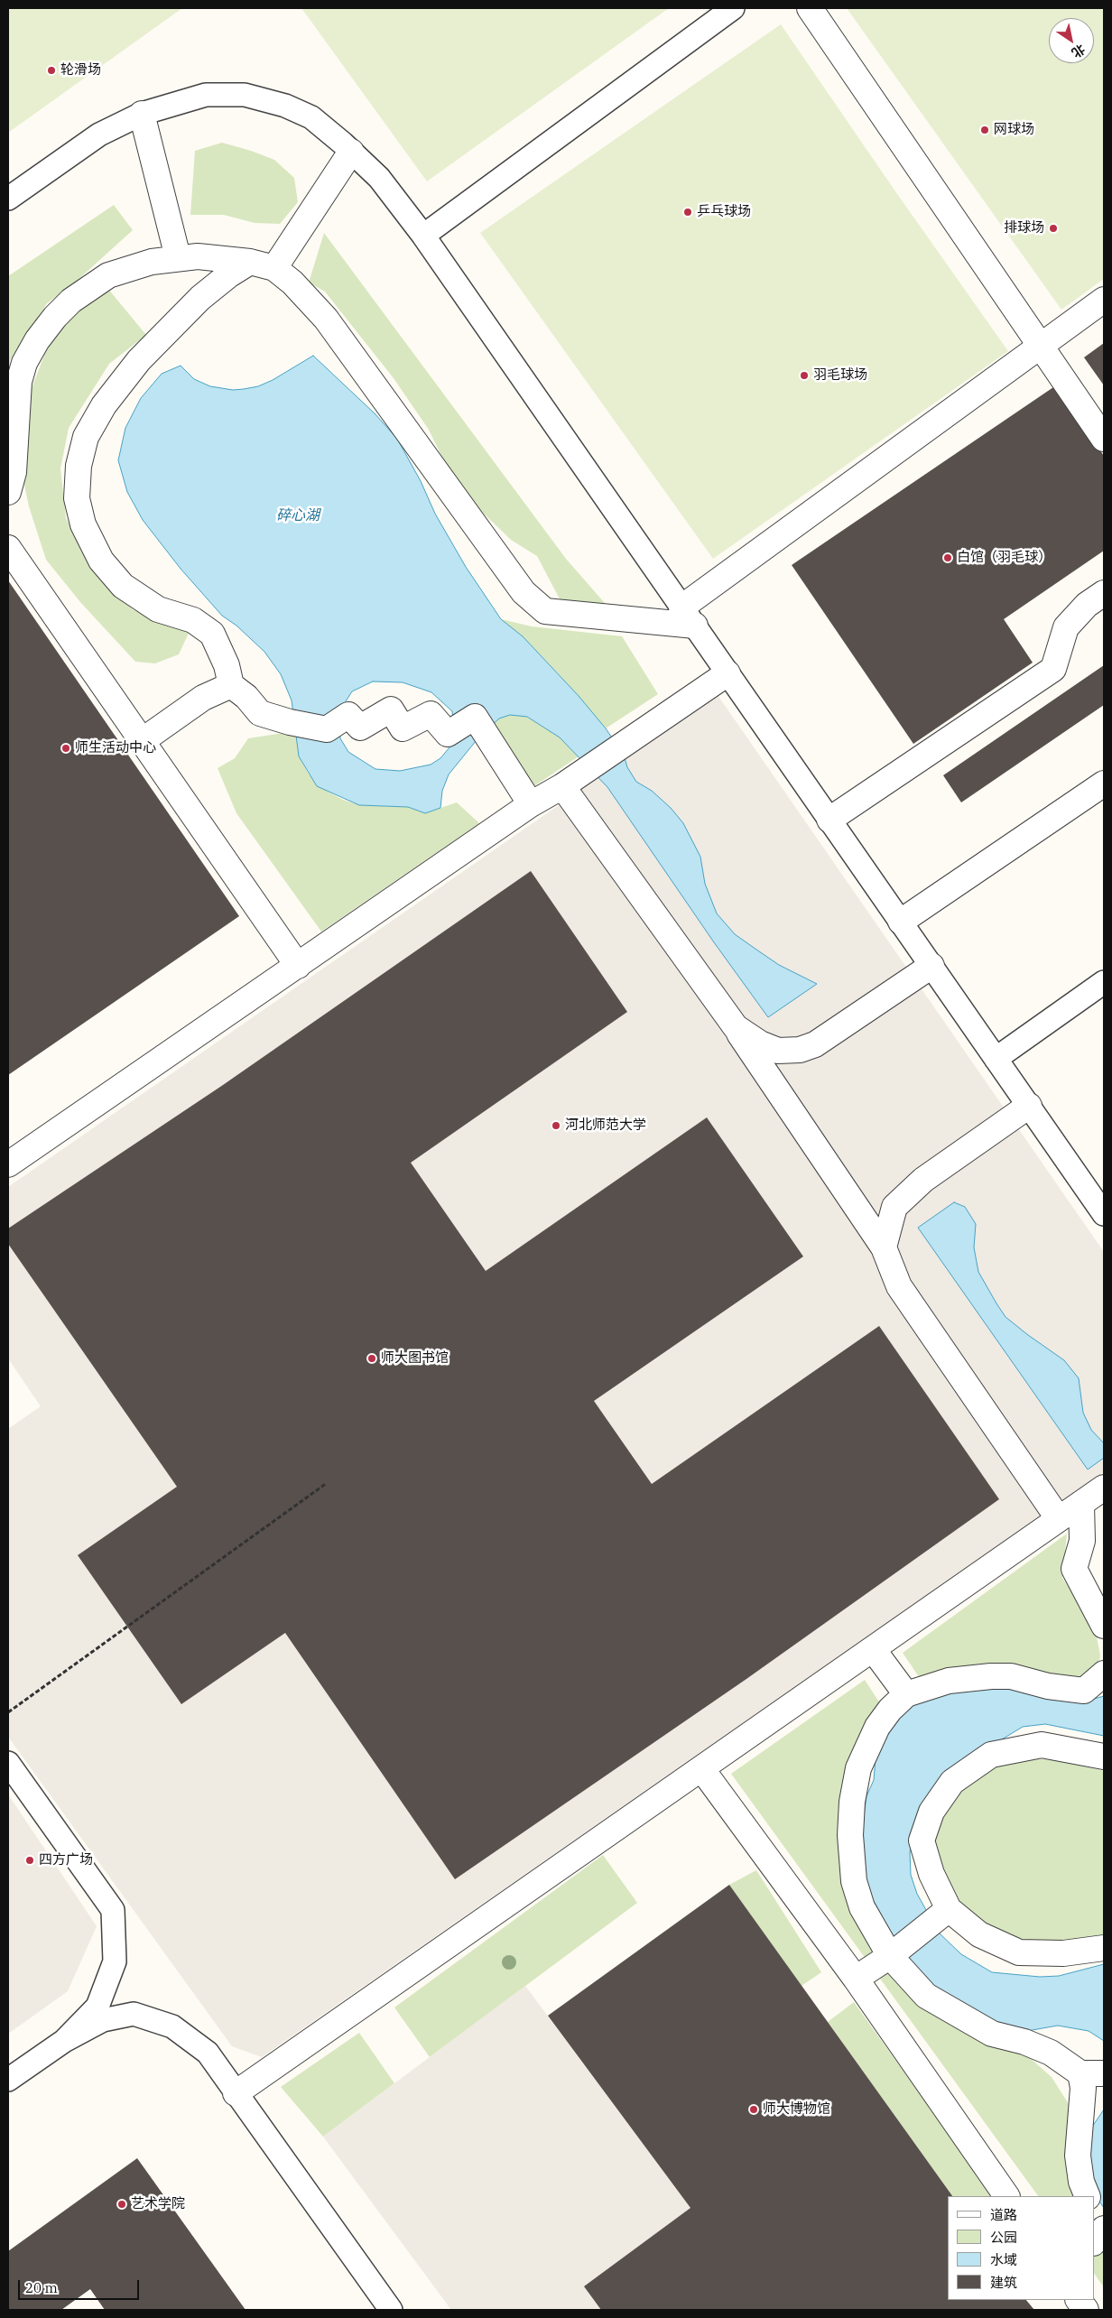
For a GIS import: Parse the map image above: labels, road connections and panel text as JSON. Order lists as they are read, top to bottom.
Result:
{
  "water": ["碎心湖"],
  "places": [
    "轮滑场",
    "网球场",
    "乒乓球场",
    "排球场",
    "羽毛球场",
    "白馆（羽毛球）",
    "师生活动中心",
    "河北师范大学",
    "师大图书馆",
    "四方广场",
    "师大博物馆",
    "艺术学院"
  ],
  "legend": [
    "道路",
    "公园",
    "水域",
    "建筑"
  ],
  "scale_bar": "20 m",
  "north": "bottom right"
}
